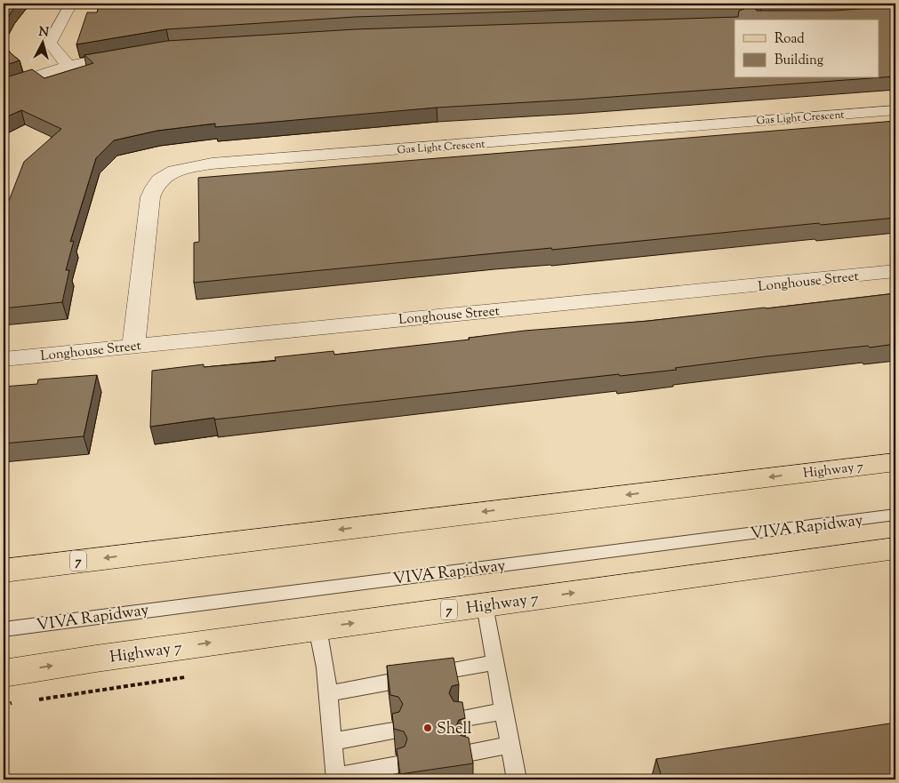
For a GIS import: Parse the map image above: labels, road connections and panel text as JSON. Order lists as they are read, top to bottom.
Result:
{
  "streets": {
    "main road": ["Highway 7", "7"],
    "street": ["Gas Light Crescent", "Longhouse Street"],
    "lane": ["VIVA Rapidway"]
  },
  "crossings": [
    ["Gas Light Crescent", "Longhouse Street"]
  ],
  "places": ["Shell"],
  "legend": ["Road", "Building"],
  "north": "top"
}
